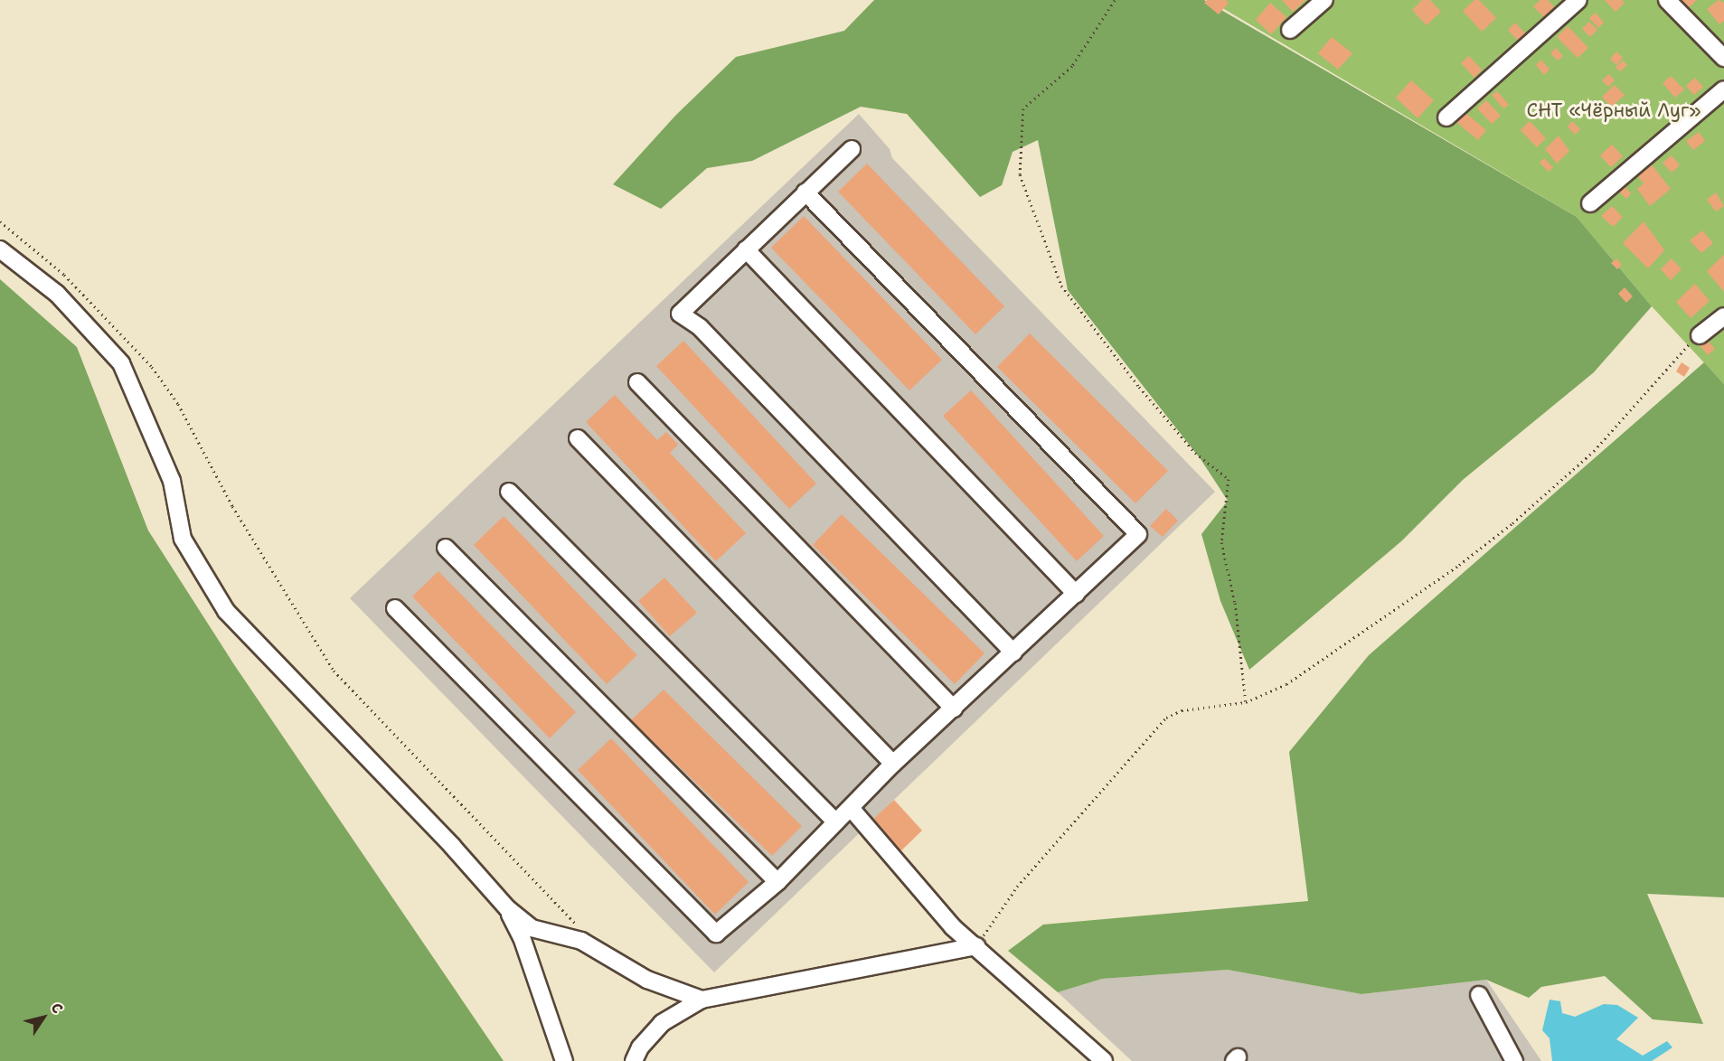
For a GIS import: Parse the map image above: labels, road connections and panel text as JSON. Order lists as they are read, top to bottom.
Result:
{
  "parks": ["СНТ «Чёрный Луг»"],
  "north": "top right"
}
